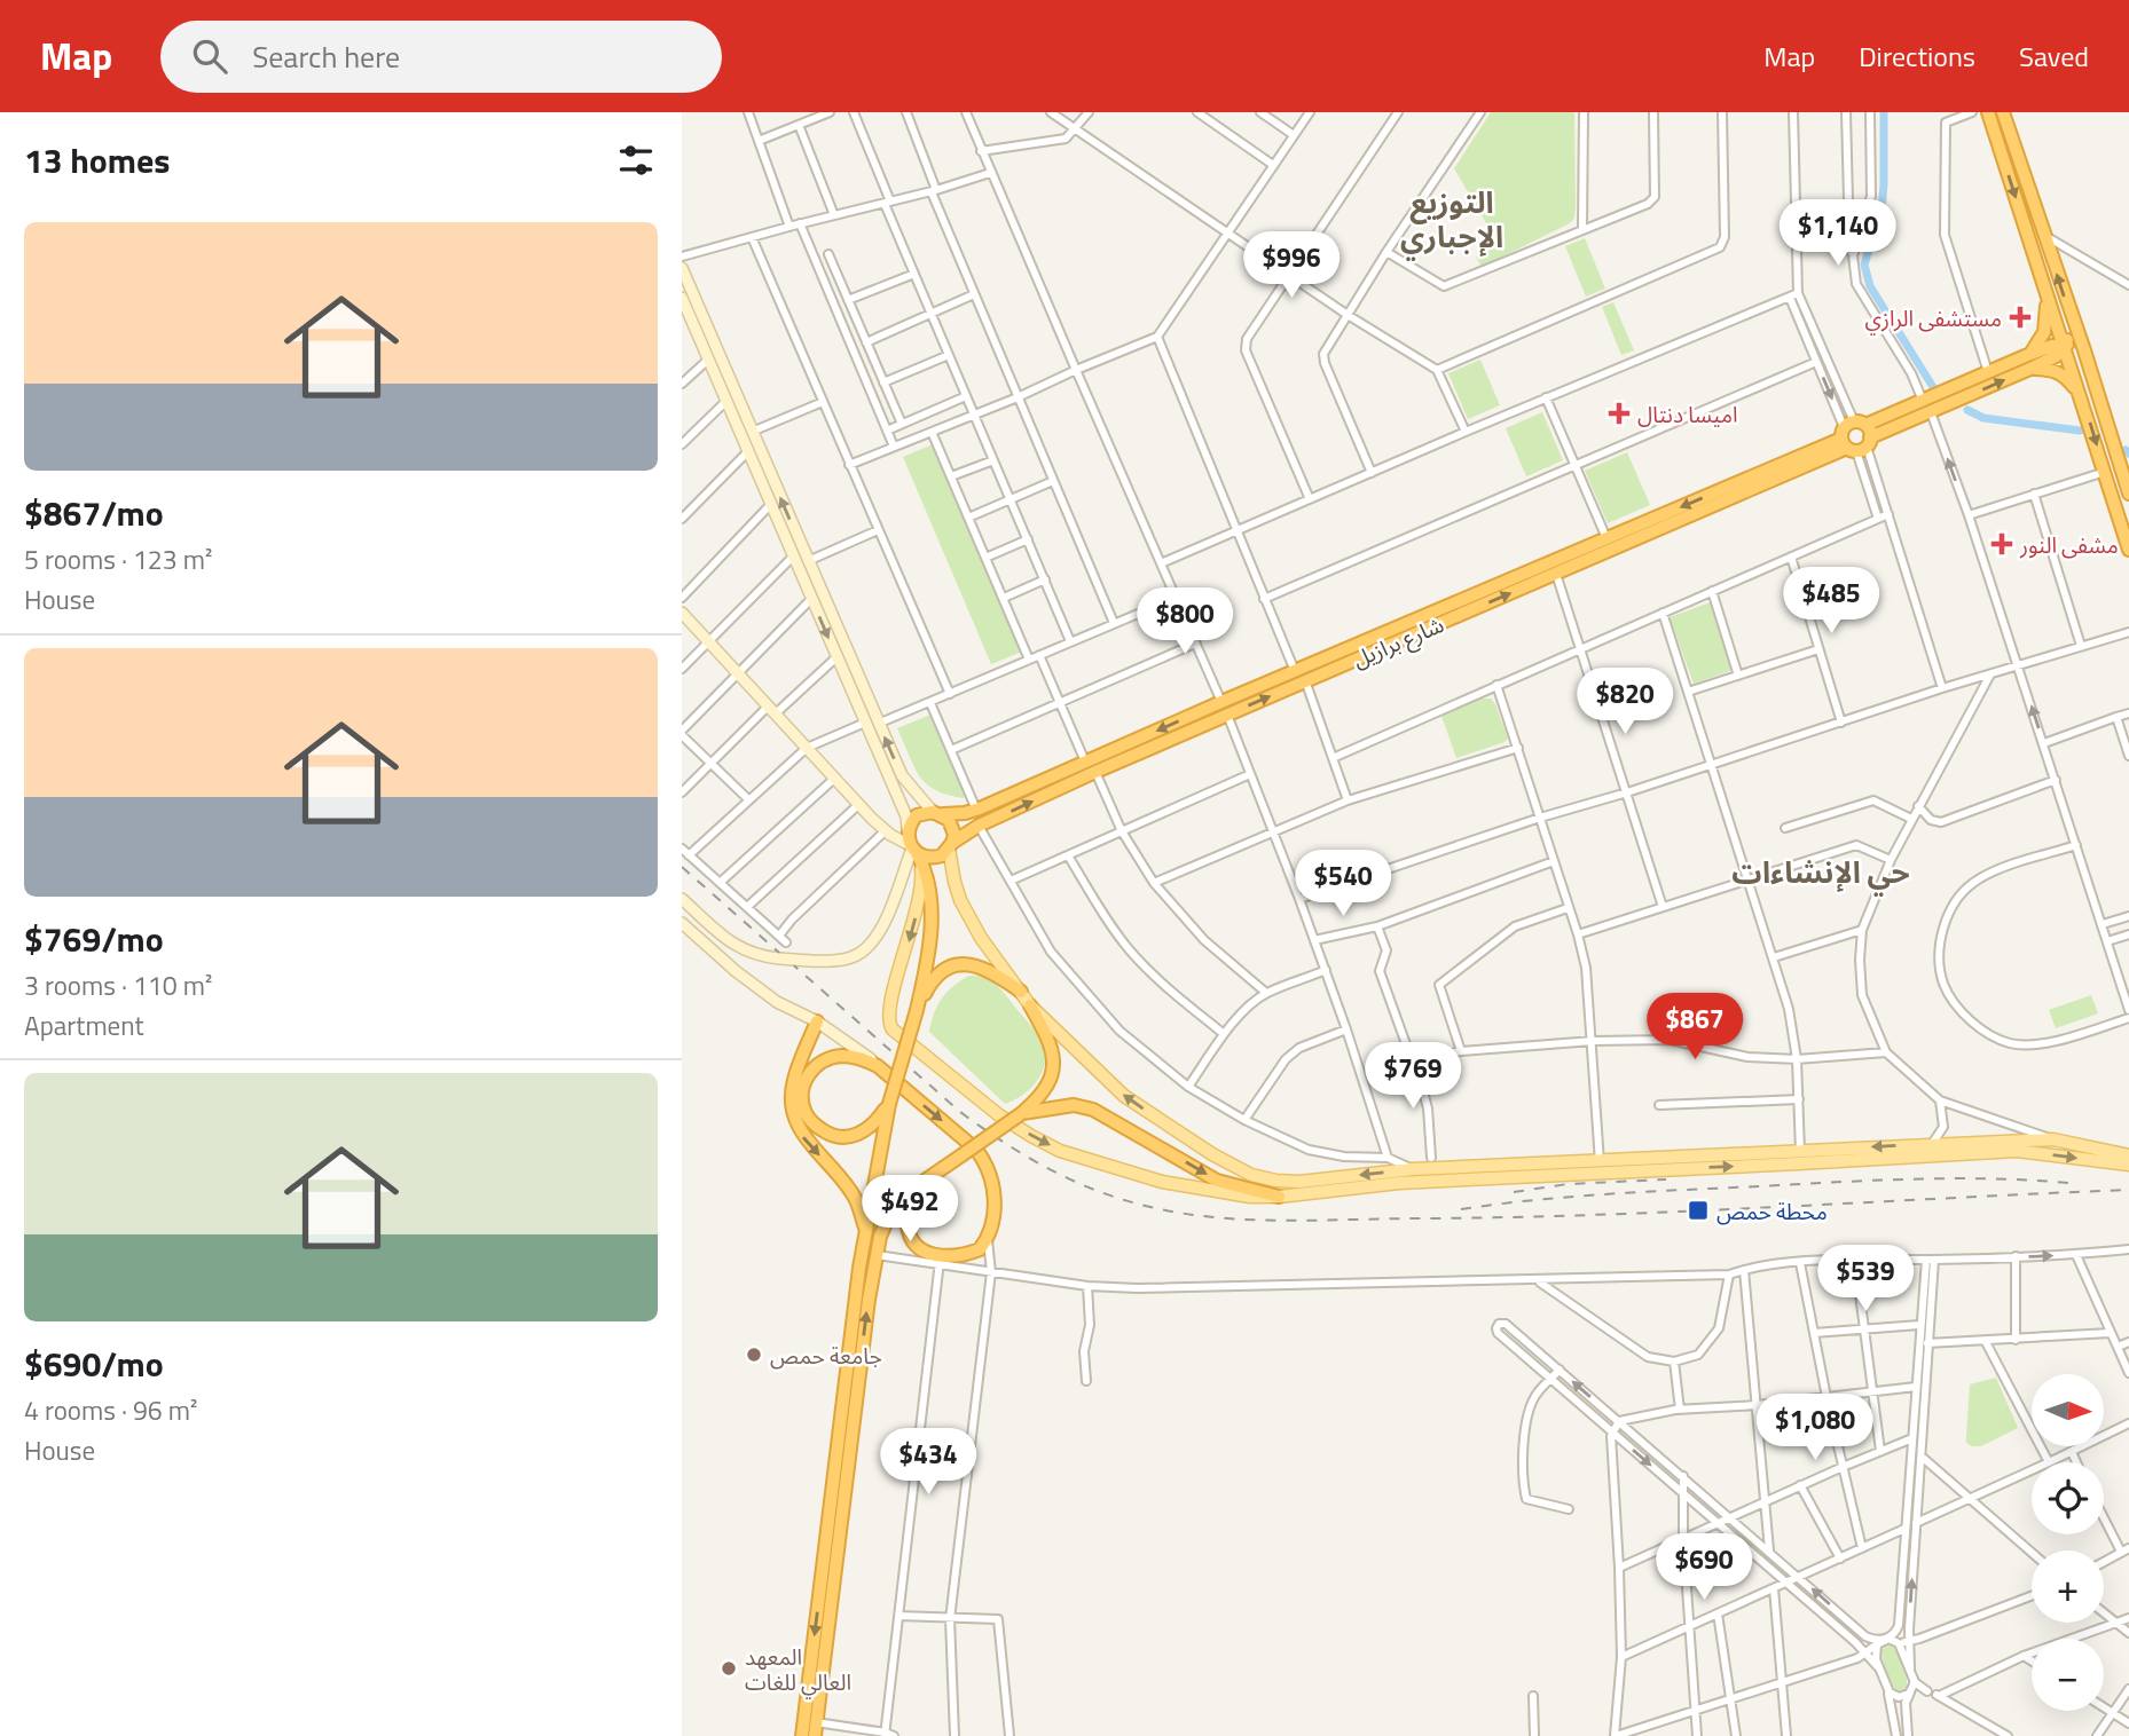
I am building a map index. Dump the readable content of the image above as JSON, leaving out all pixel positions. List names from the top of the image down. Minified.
{"streets":{"highway":["شارع برازيل"]},"districts":["التوزيع الإجباري","حي الإنشاءات"],"places":{"health":["مستشفى الرازي","اميسا دنتال","مشفى النور"],"transit":["محطة حمص"],"other":["جامعة حمص","المعهد العالي للغات"]},"north":"right","page":{"header":"Map","search":"Search here","nav":["Map","Directions","Saved"],"heading":"13 homes","price":["$1,140","$996","$485","$800","$820","$540","$867","$769","$492","$539","$1,080","$434","$690"],"list":[{"name":"$867/mo","note":"5 rooms · 123 m² · House"},{"name":"$769/mo","note":"3 rooms · 110 m² · Apartment"},{"name":"$690/mo","note":"4 rooms · 96 m² · House"}],"map_buttons":["+","−"]}}
